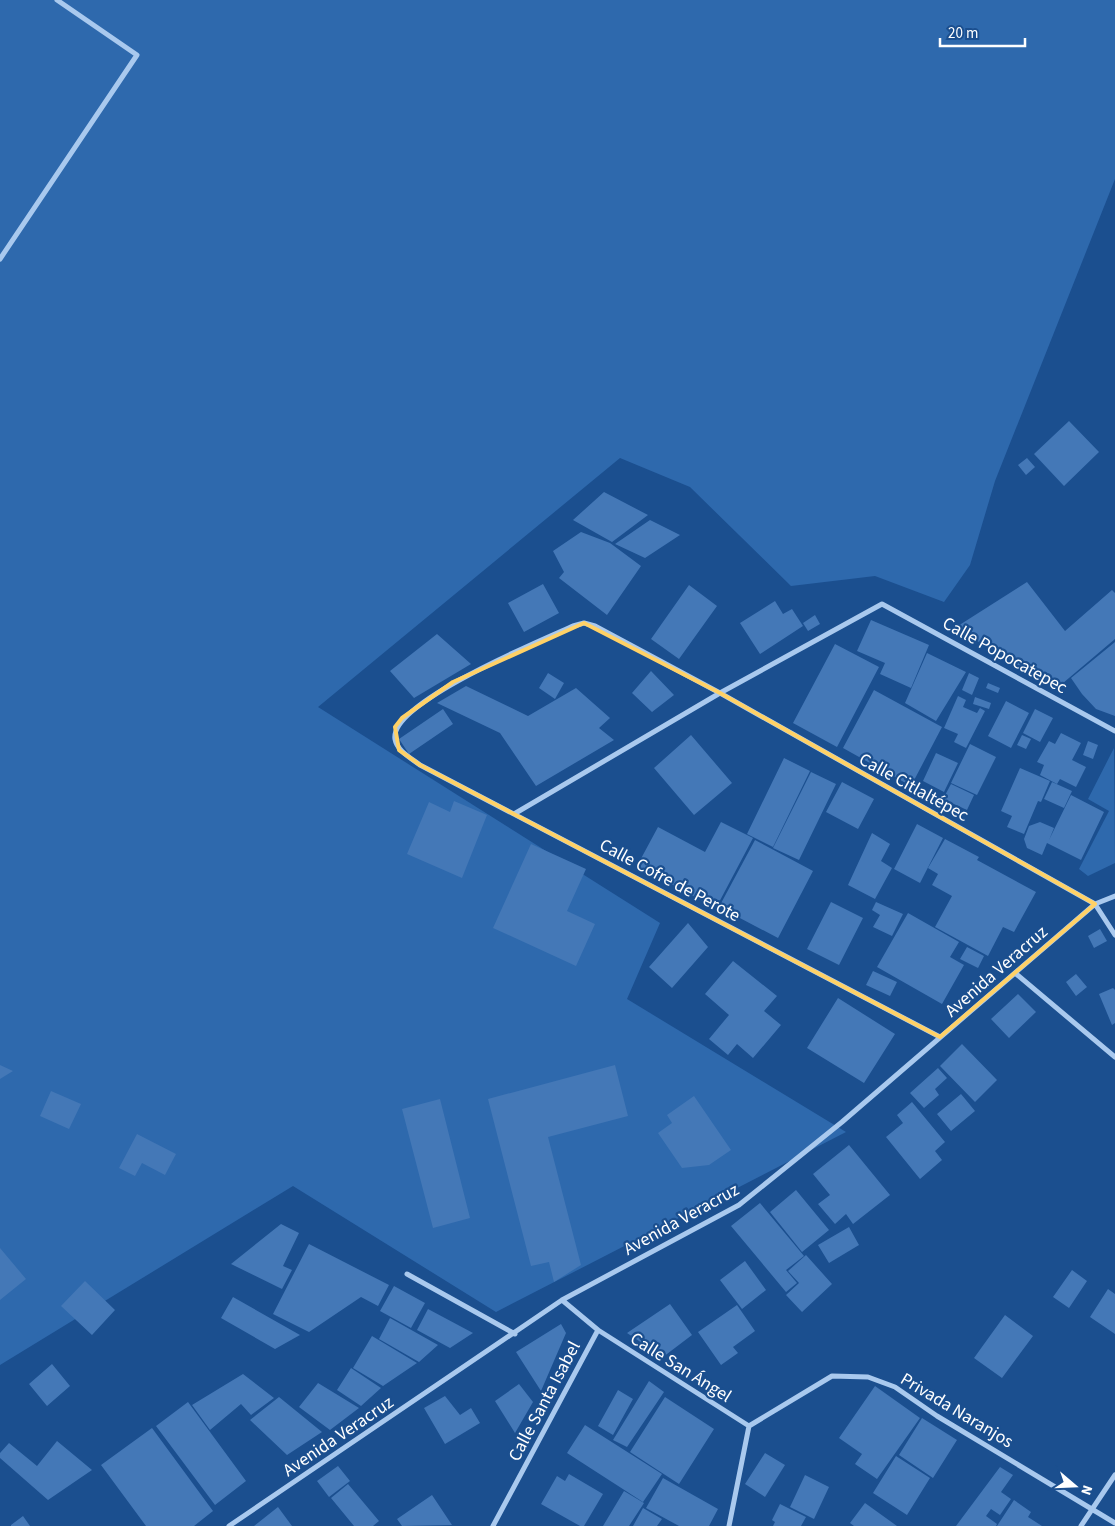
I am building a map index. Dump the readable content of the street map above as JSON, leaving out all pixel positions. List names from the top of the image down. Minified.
{"streets":{"street":["Calle Popocatepec","Calle Citlaltépec","Calle Cofre de Perote","Avenida Veracruz","Calle San Ángel","Calle Santa Isabel","Privada Naranjos"]},"crossings":[["Calle Popocatepec","Calle Citlaltépec"],["Calle Citlaltépec","Calle Cofre de Perote"],["Calle Citlaltépec","Avenida Veracruz"],["Calle Cofre de Perote","Avenida Veracruz"],["Avenida Veracruz","Calle Santa Isabel"],["Calle San Ángel","Calle Santa Isabel"],["Calle San Ángel","Privada Naranjos"]],"scale_bar":"20 m","north":"right"}
